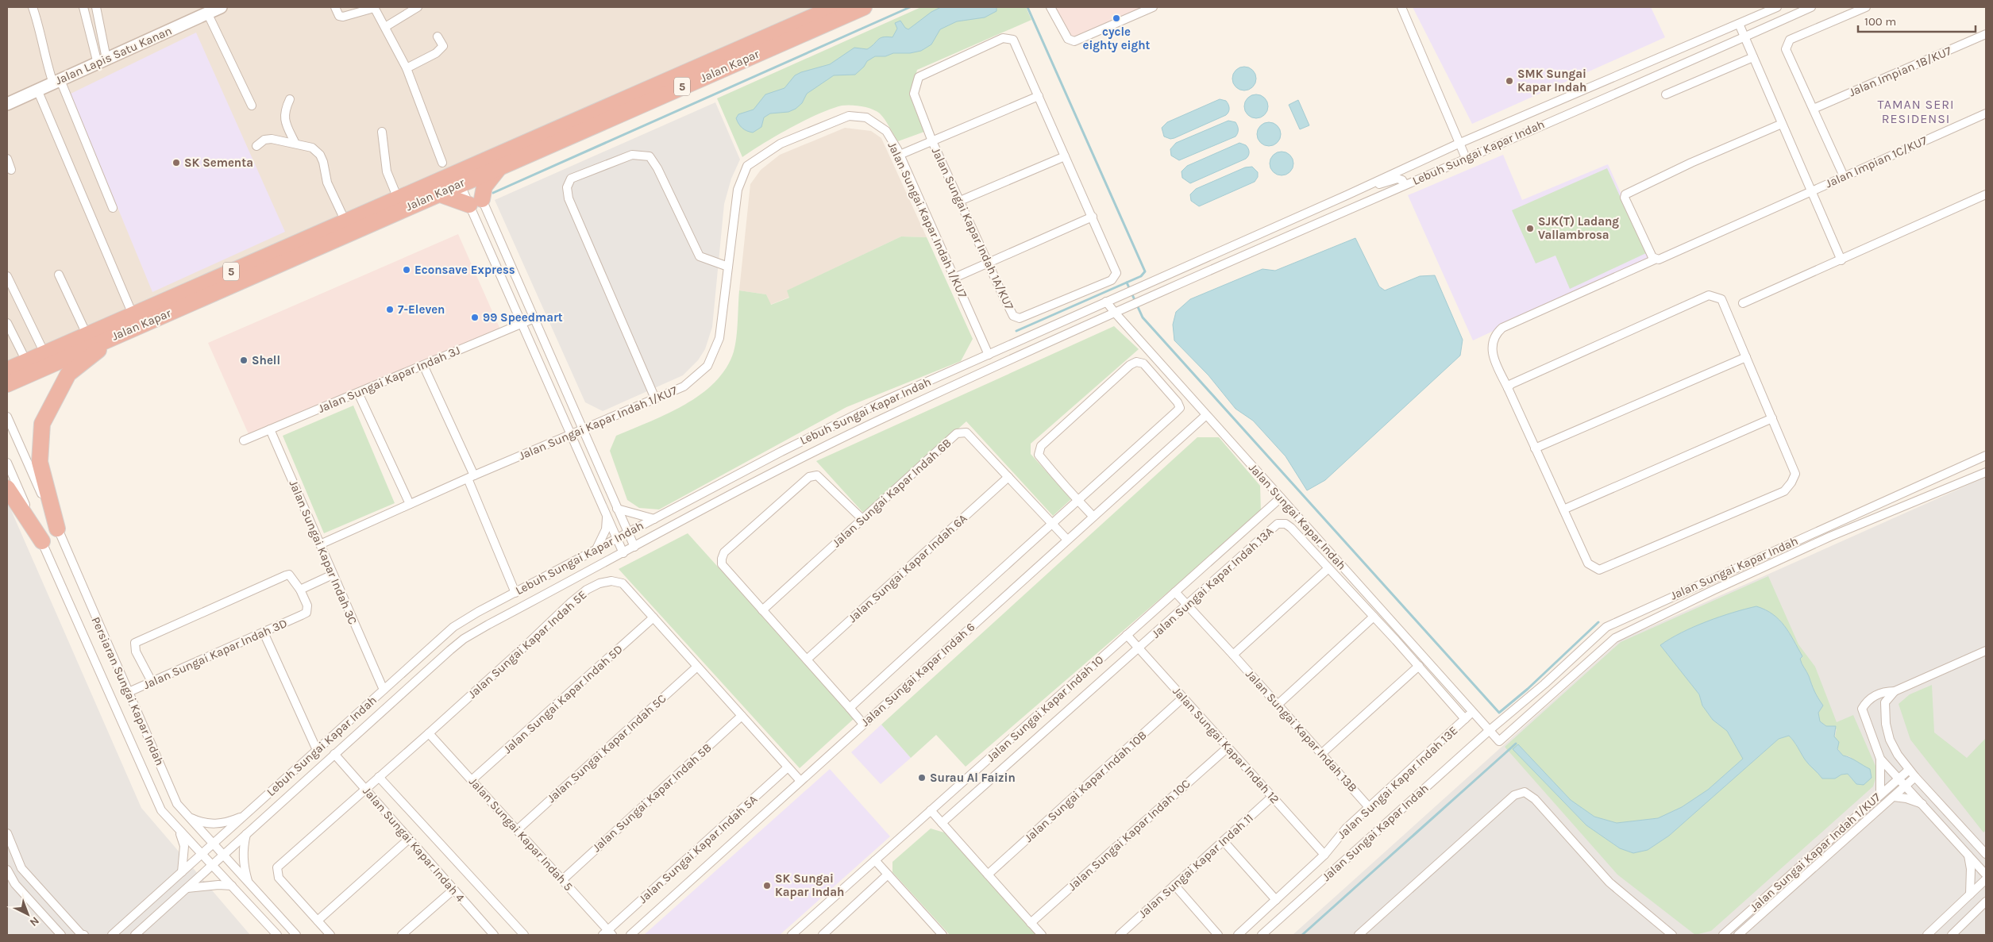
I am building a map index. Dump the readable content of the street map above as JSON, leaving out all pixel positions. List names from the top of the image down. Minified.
{"streets":{"highway":["Jalan Kapar","5"],"street":["Jalan Lapis Satu Kanan","Jalan Impian 1B/KU7","Lebuh Sungai Kapar Indah","Jalan Impian 1C/KU7","Jalan Sungai Kapar Indah 1/KU7","Jalan Sungai Kapar Indah 1A/KU7","Jalan Sungai Kapar Indah 3J","Jalan Sungai Kapar Indah 6B","Jalan Sungai Kapar Indah","Jalan Sungai Kapar Indah 3C","Jalan Sungai Kapar Indah 6A","Jalan Sungai Kapar Indah 13A","Jalan Sungai Kapar Indah 5E","Jalan Sungai Kapar Indah 3D","Jalan Sungai Kapar Indah 6","Persiaran Sungai Kapar Indah","Jalan Sungai Kapar Indah 5D","Jalan Sungai Kapar Indah 10","Jalan Sungai Kapar Indah 13B","Jalan Sungai Kapar Indah 12","Jalan Sungai Kapar Indah 5C","Jalan Sungai Kapar Indah 13E","Jalan Sungai Kapar Indah 10B","Jalan Sungai Kapar Indah 5B","Jalan Sungai Kapar Indah 5","Jalan Sungai Kapar Indah 10C","Jalan Sungai Kapar Indah 4","Jalan Sungai Kapar Indah 5A","Jalan Sungai Kapar Indah 11"]},"crossings":[["Lebuh Sungai Kapar Indah","Jalan Sungai Kapar Indah 1/KU7"],["Lebuh Sungai Kapar Indah","Jalan Sungai Kapar Indah"],["Lebuh Sungai Kapar Indah","Jalan Sungai Kapar Indah 3C"],["Lebuh Sungai Kapar Indah","Persiaran Sungai Kapar Indah"],["Lebuh Sungai Kapar Indah","Jalan Sungai Kapar Indah 4"],["Jalan Sungai Kapar Indah 1/KU7","Jalan Sungai Kapar Indah 3C"],["Jalan Sungai Kapar Indah 3J","Jalan Sungai Kapar Indah 3C"],["Jalan Sungai Kapar Indah 6B","Jalan Sungai Kapar Indah 6A"],["Jalan Sungai Kapar Indah 6B","Jalan Sungai Kapar Indah 6"],["Jalan Sungai Kapar Indah","Jalan Sungai Kapar Indah 6"],["Jalan Sungai Kapar Indah","Jalan Sungai Kapar Indah 10"],["Jalan Sungai Kapar Indah","Jalan Sungai Kapar Indah 13E"],["Jalan Sungai Kapar Indah 6A","Jalan Sungai Kapar Indah 6"],["Jalan Sungai Kapar Indah 13A","Jalan Sungai Kapar Indah 13B"],["Jalan Sungai Kapar Indah 13A","Jalan Sungai Kapar Indah 12"],["Jalan Sungai Kapar Indah 13A","Jalan Sungai Kapar Indah 13E"],["Jalan Sungai Kapar Indah 5E","Jalan Sungai Kapar Indah 6"],["Jalan Sungai Kapar Indah 5E","Jalan Sungai Kapar Indah 5D"],["Jalan Sungai Kapar Indah 5E","Jalan Sungai Kapar Indah 5C"],["Jalan Sungai Kapar Indah 5E","Jalan Sungai Kapar Indah 5B"],["Jalan Sungai Kapar Indah 5E","Jalan Sungai Kapar Indah 5"],["Jalan Sungai Kapar Indah 5E","Jalan Sungai Kapar Indah 4"],["Jalan Sungai Kapar Indah 5E","Jalan Sungai Kapar Indah 5A"],["Jalan Sungai Kapar Indah 3D","Persiaran Sungai Kapar Indah"],["Jalan Sungai Kapar Indah 5D","Jalan Sungai Kapar Indah 5"],["Jalan Sungai Kapar Indah 10","Jalan Sungai Kapar Indah 13B"],["Jalan Sungai Kapar Indah 10","Jalan Sungai Kapar Indah 12"],["Jalan Sungai Kapar Indah 13B","Jalan Sungai Kapar Indah 13E"],["Jalan Sungai Kapar Indah 12","Jalan Sungai Kapar Indah 13E"],["Jalan Sungai Kapar Indah 12","Jalan Sungai Kapar Indah 10B"],["Jalan Sungai Kapar Indah 12","Jalan Sungai Kapar Indah 10C"],["Jalan Sungai Kapar Indah 12","Jalan Sungai Kapar Indah 11"],["Jalan Sungai Kapar Indah 5C","Jalan Sungai Kapar Indah 5"],["Jalan Sungai Kapar Indah 5B","Jalan Sungai Kapar Indah 5"],["Jalan Sungai Kapar Indah 5","Jalan Sungai Kapar Indah 5A"]],"districts":["TAMAN SERI RESIDENSI"],"places":["cycle eighty eight","SMK Sungai Kapar Indah","SK Sementa","SJK(T) Ladang Vallambrosa","Econsave Express","7-Eleven","99 Speedmart","Shell","Surau Al Faizin","SK Sungai Kapar Indah"],"scale_bar":"100 m","north":"bottom right"}
